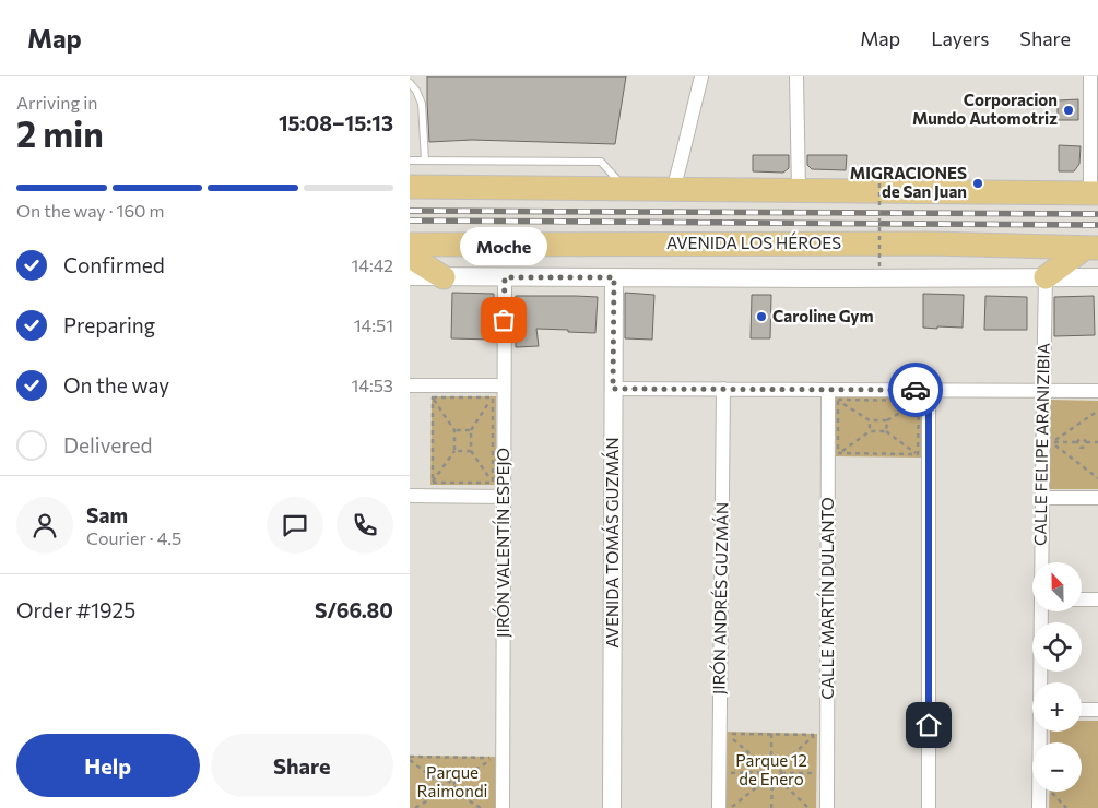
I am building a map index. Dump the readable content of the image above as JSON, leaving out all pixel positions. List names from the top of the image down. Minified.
{"streets":{"main road":["AVENIDA LOS HÉROES"],"street":["CALLE FELIPE ARANIZIBIA","JIRÓN VALENTÍN ESPEJO","AVENIDA TOMÁS GUZMÁN","JIRÓN ANDRÉS GUZMÁN","CALLE MARTÍN DULANTO"]},"crossings":[["AVENIDA LOS HÉROES","CALLE FELIPE ARANIZIBIA"],["AVENIDA LOS HÉROES","JIRÓN VALENTÍN ESPEJO"],["AVENIDA LOS HÉROES","AVENIDA TOMÁS GUZMÁN"]],"parks":["Parque 12 de Enero","Parque Raimondi"],"places":["Corporacion Mundo Automotriz","MIGRACIONES de San Juan","Caroline Gym","Moche"],"north":"top","page":{"header":"Map","nav":["Map","Layers","Share"],"heading":["2 min","Arriving in","15:08–15:13"],"panel":["Sam","Courier · 4.5","Order #1925","S/66.80"],"bar":"On the way · 160 m","bubble":"Moche","list":[["Confirmed","14:42"],["Preparing","14:51"],["On the way","14:53"],"Delivered"],"map_buttons":["+","−"],"buttons":["Help","Share"]}}
